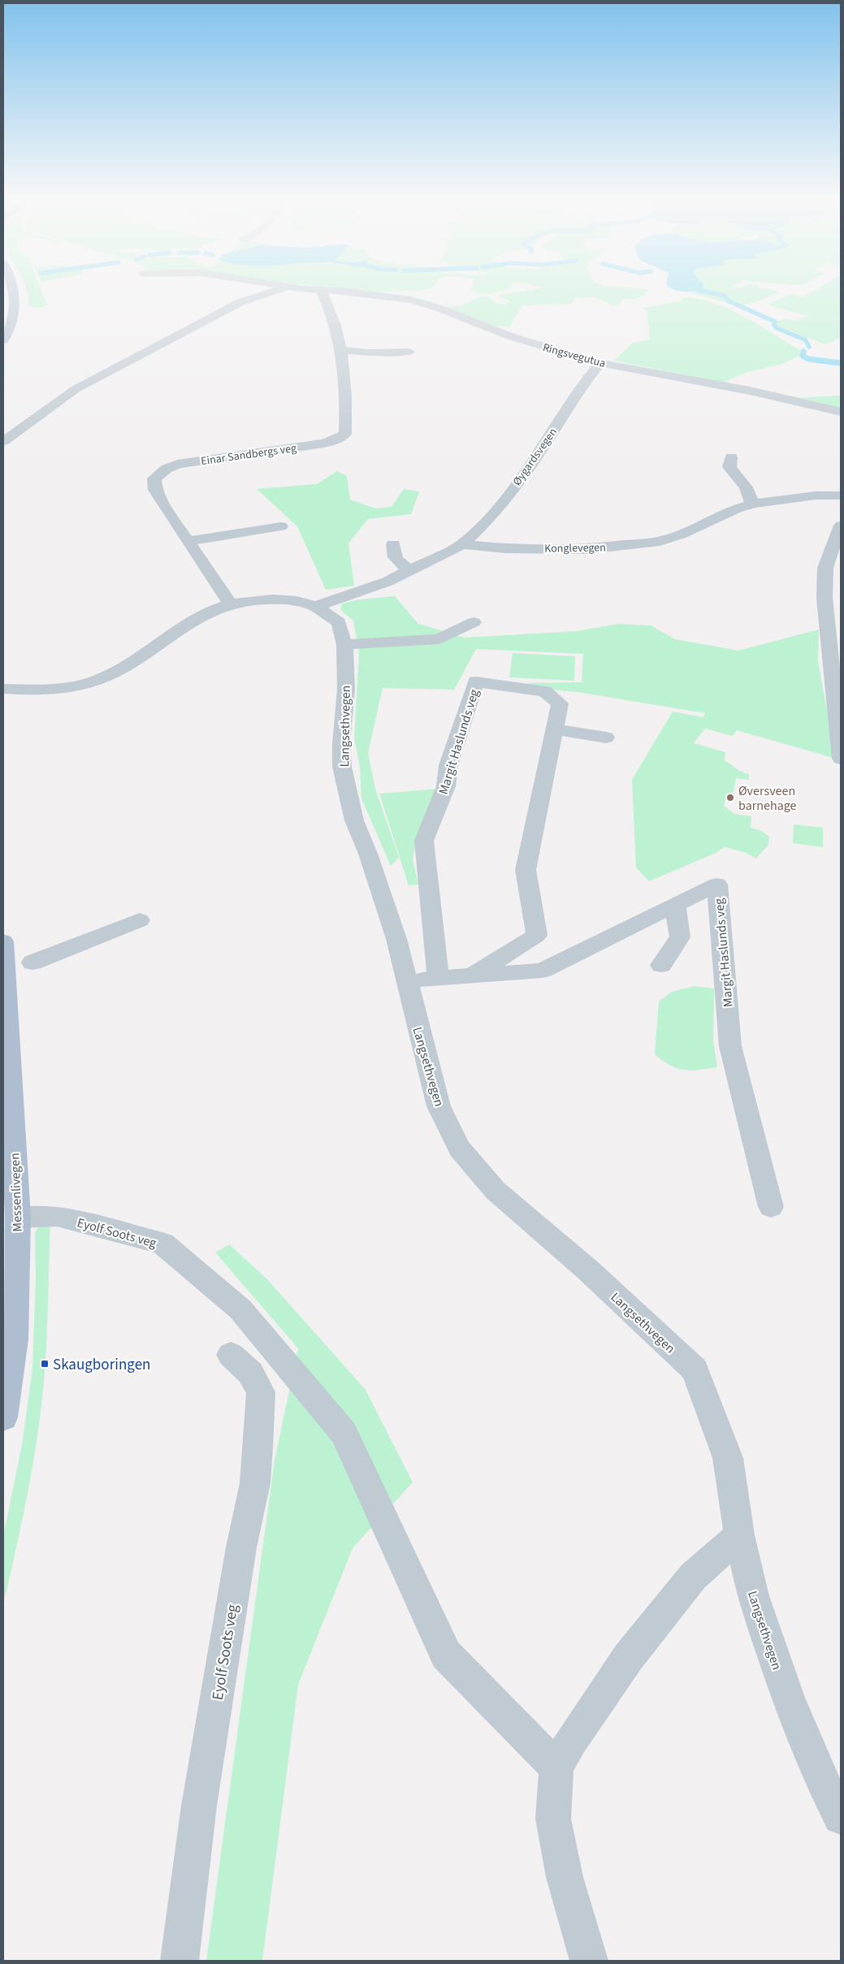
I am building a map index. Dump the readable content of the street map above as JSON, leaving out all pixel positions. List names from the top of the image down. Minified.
{"streets":{"main road":["Messenlivegen"],"street":["Ringsvegutua","Einar Sandbergs veg","Øygardsvegen","Konglevegen","Langsethvegen","Margit Haslunds veg","Eyolf Soots veg"]},"crossings":[["Ringsvegutua","Einar Sandbergs veg"],["Ringsvegutua","Øygardsvegen"],["Einar Sandbergs veg","Langsethvegen"],["Øygardsvegen","Konglevegen"],["Langsethvegen","Margit Haslunds veg"],["Messenlivegen","Eyolf Soots veg"]],"places":{"other":["Øversveen barnehage"],"transit":["Skaugboringen"]}}
